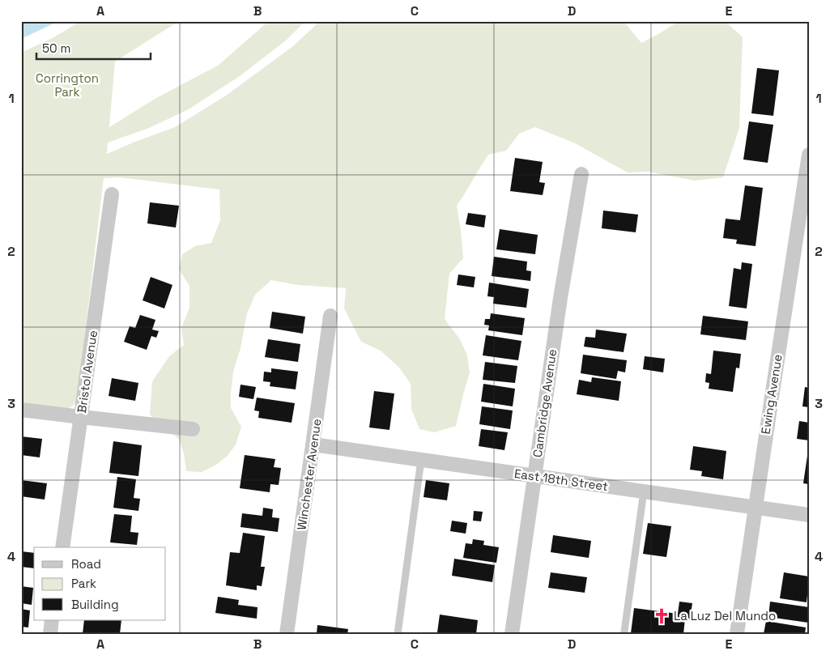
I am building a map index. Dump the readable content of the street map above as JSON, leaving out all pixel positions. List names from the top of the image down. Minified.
{"streets":{"street":["Bristol Avenue","Ewing Avenue","Cambridge Avenue","Winchester Avenue","East 18th Street"]},"crossings":[["Ewing Avenue","East 18th Street"],["Cambridge Avenue","East 18th Street"],["Winchester Avenue","East 18th Street"]],"parks":["Corrington Park"],"places":{"church":["La Luz Del Mundo"]},"legend":["Road","Park","Building"],"scale_bar":"50 m","grid":{"columns":["A","B","C","D","E"],"rows":["1","2","3","4"]}}
